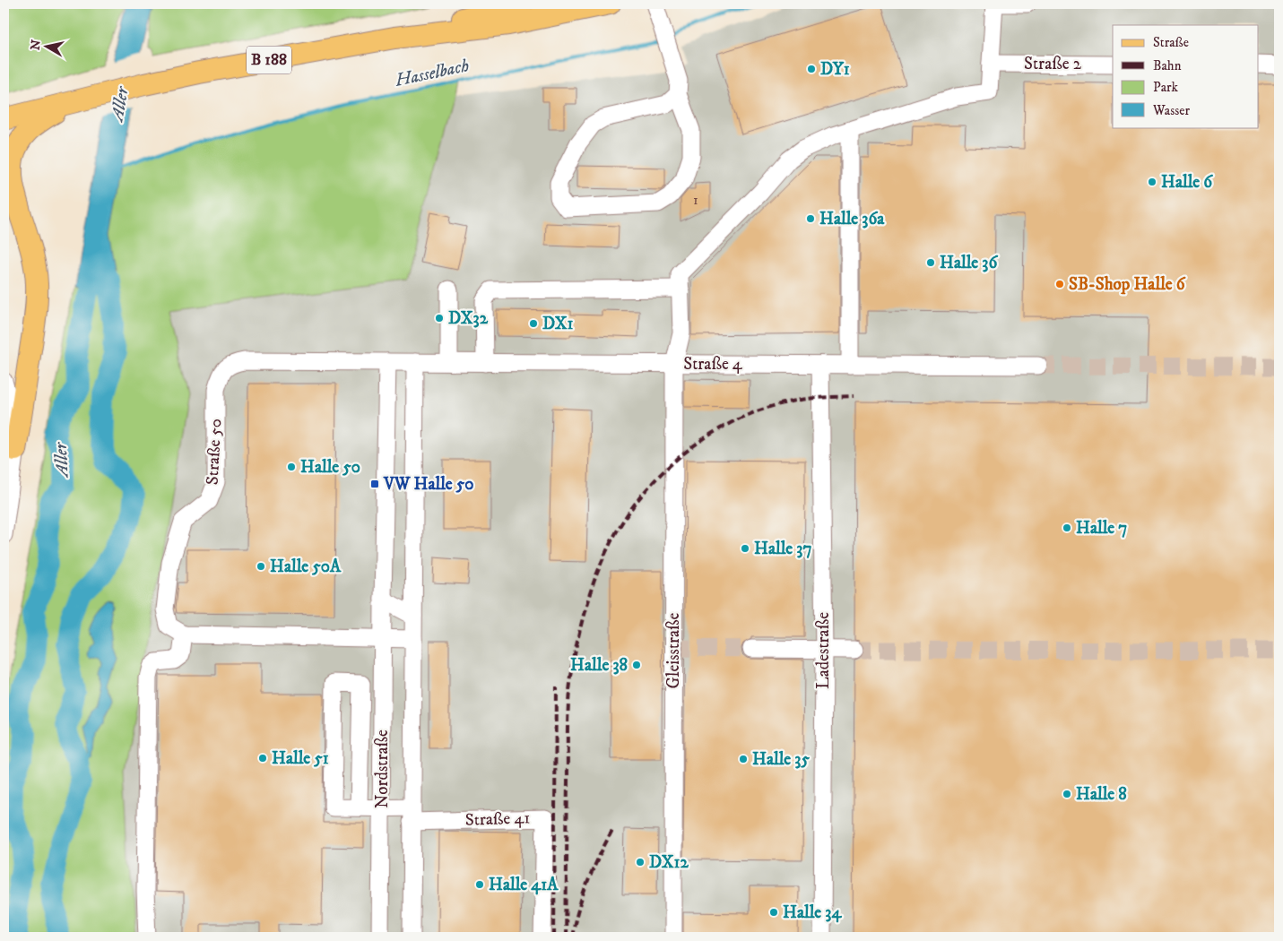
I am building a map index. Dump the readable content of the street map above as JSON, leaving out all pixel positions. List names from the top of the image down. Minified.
{"streets":{"main road":["B 188"],"street":["Straße 2","Straße 4","Straße 50","Gleisstraße","Ladestraße","Nordstraße","Straße 41"]},"crossings":[["Straße 2","Gleisstraße"],["Straße 4","Straße 50"],["Straße 4","Gleisstraße"],["Straße 4","Ladestraße"],["Straße 4","Nordstraße"],["Straße 50","Nordstraße"],["Nordstraße","Straße 41"]],"water":["Hasselbach","Aller"],"places":{"other":["DY1","Halle 6","Halle 36a","Halle 36","SB-Shop Halle 6","DX32","DX1","Halle 50","Halle 7","Halle 37","Halle 50A","Halle 38","Halle 51","Halle 35","Halle 8","DX12","Halle 41A","Halle 34"],"transit":["VW Halle 50"]},"house_numbers":["1"],"legend":["Straße","Bahn","Park","Wasser"],"north":"left"}
